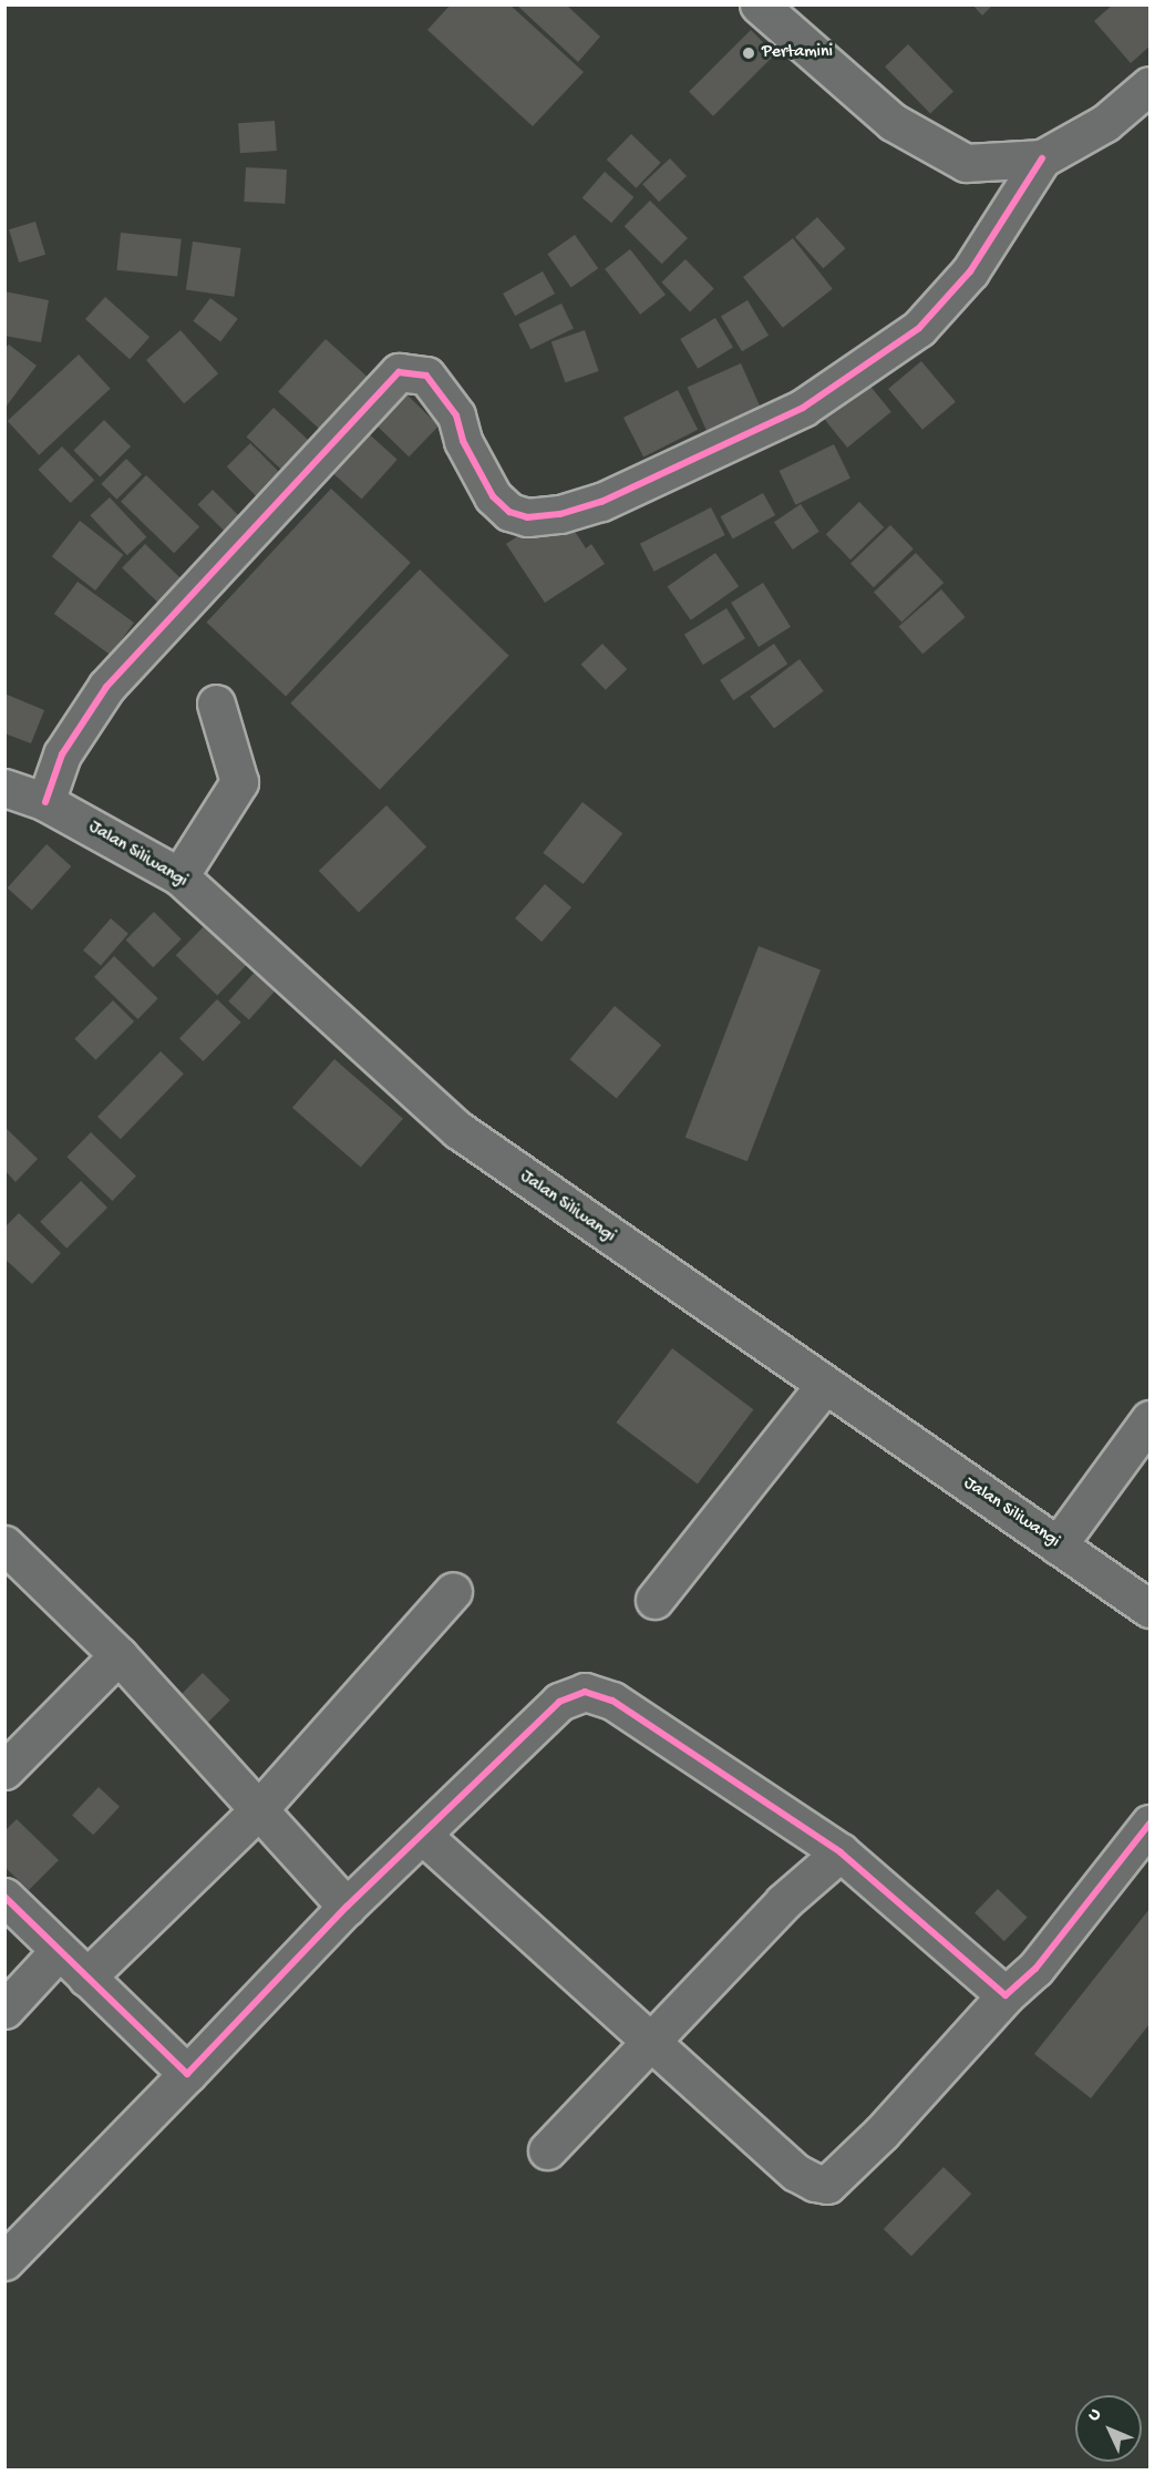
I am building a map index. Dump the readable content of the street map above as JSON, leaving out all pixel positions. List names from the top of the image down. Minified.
{"streets":{"street":["Jalan Siliwangi"]},"places":["Pertamini"],"north":"top left"}
